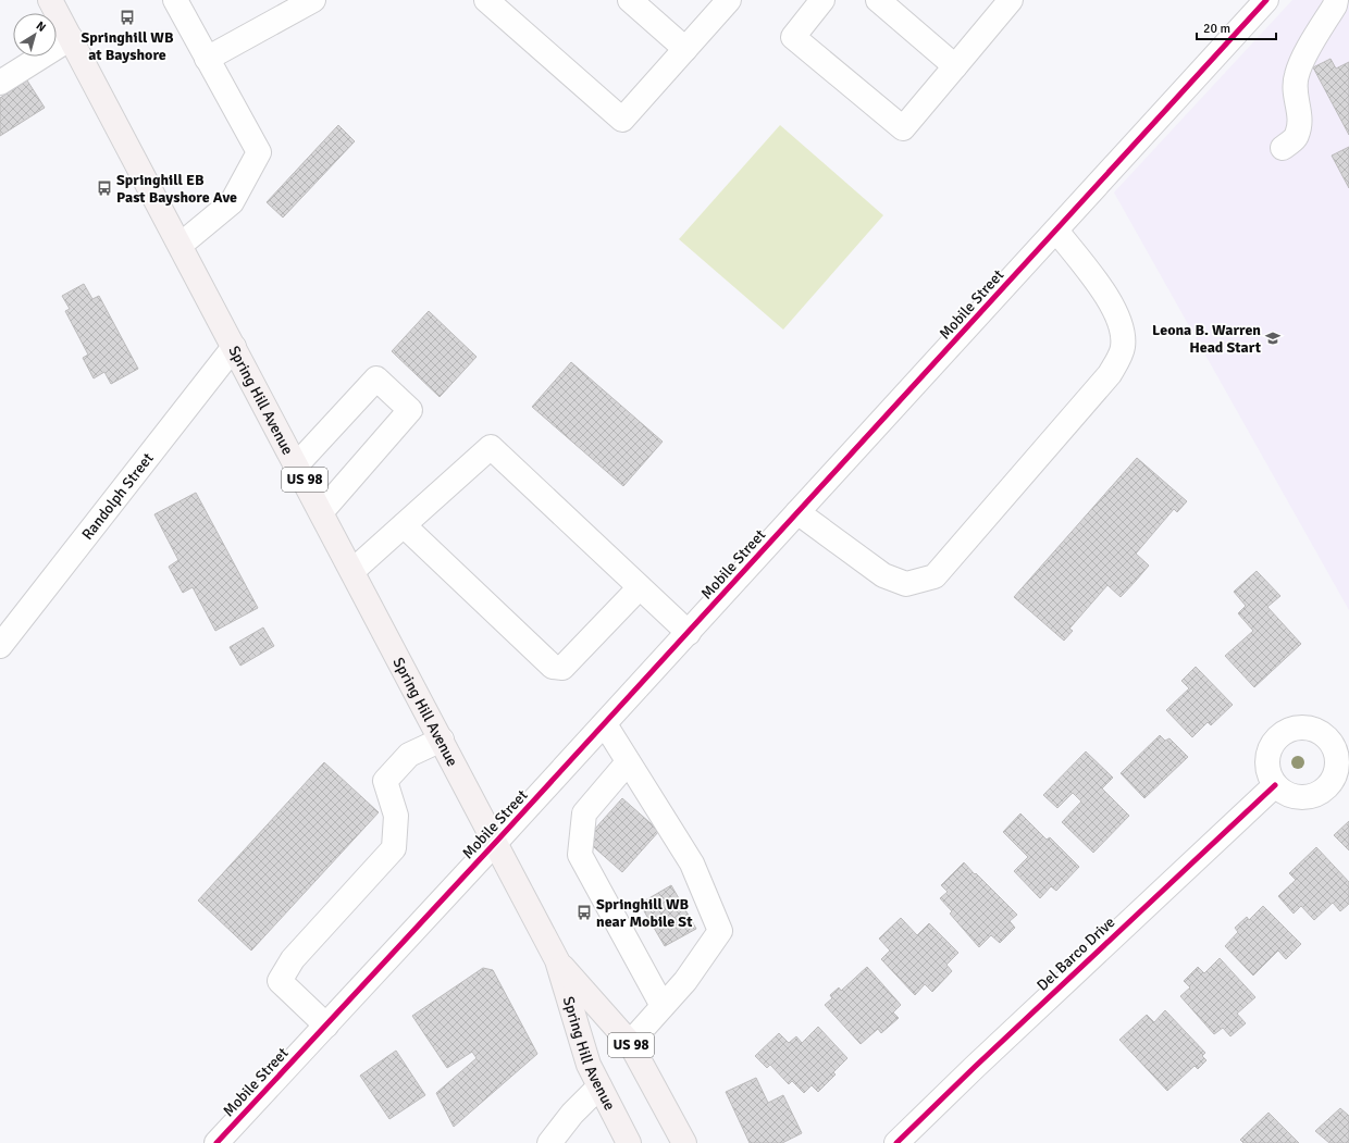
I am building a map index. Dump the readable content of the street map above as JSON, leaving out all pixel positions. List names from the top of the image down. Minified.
{"streets":{"main road":["Spring Hill Avenue","US 98"],"street":["Mobile Street","Randolph Street","Del Barco Drive"]},"crossings":[["Mobile Street","Spring Hill Avenue"],["Spring Hill Avenue","Randolph Street"]],"places":{"bus stop":["Springhill WB at Bayshore","Springhill EB Past Bayshore Ave","Springhill WB near Mobile St"],"school or university":["Leona B. Warren Head Start"]},"scale_bar":"20 m","north":"top right"}
